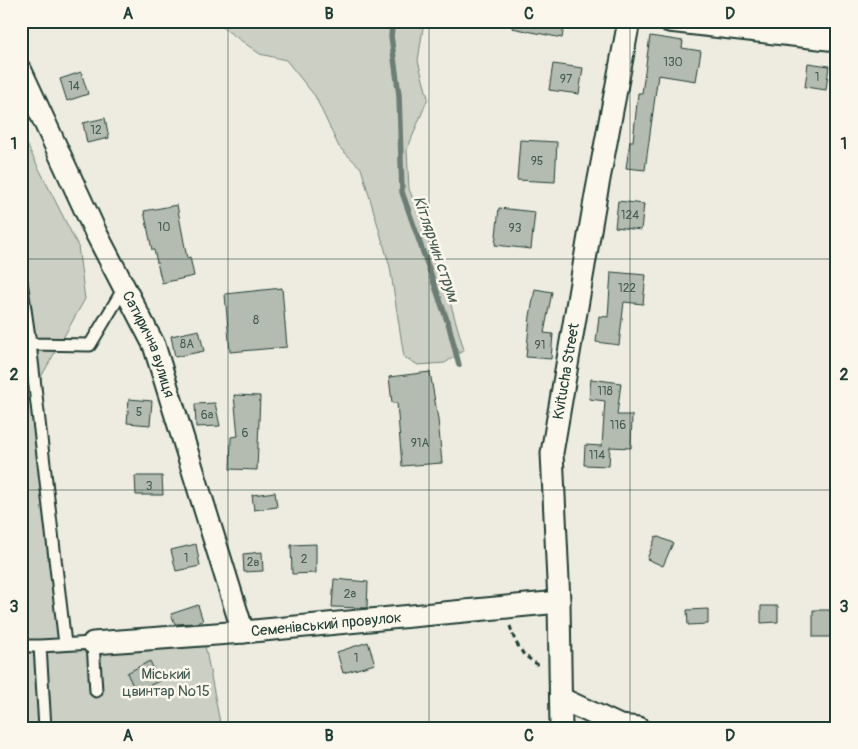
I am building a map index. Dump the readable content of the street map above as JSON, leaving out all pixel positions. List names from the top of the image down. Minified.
{"streets":{"street":["Сатирична вулиця","Kvitucha Street","Семенівський провулок"]},"crossings":[["Сатирична вулиця","Семенівський провулок"],["Kvitucha Street","Семенівський провулок"]],"water":["Кітлярчин струм"],"parks":["Міський цвинтар №15"],"house_numbers":["130","1","97","14","12","95","124","10","93","122","8","8А","91","118","5","6а","116","6","91А","114","3","1","2","2в","2а","1"],"grid":{"columns":["A","B","C","D"],"rows":["1","2","3"]}}
